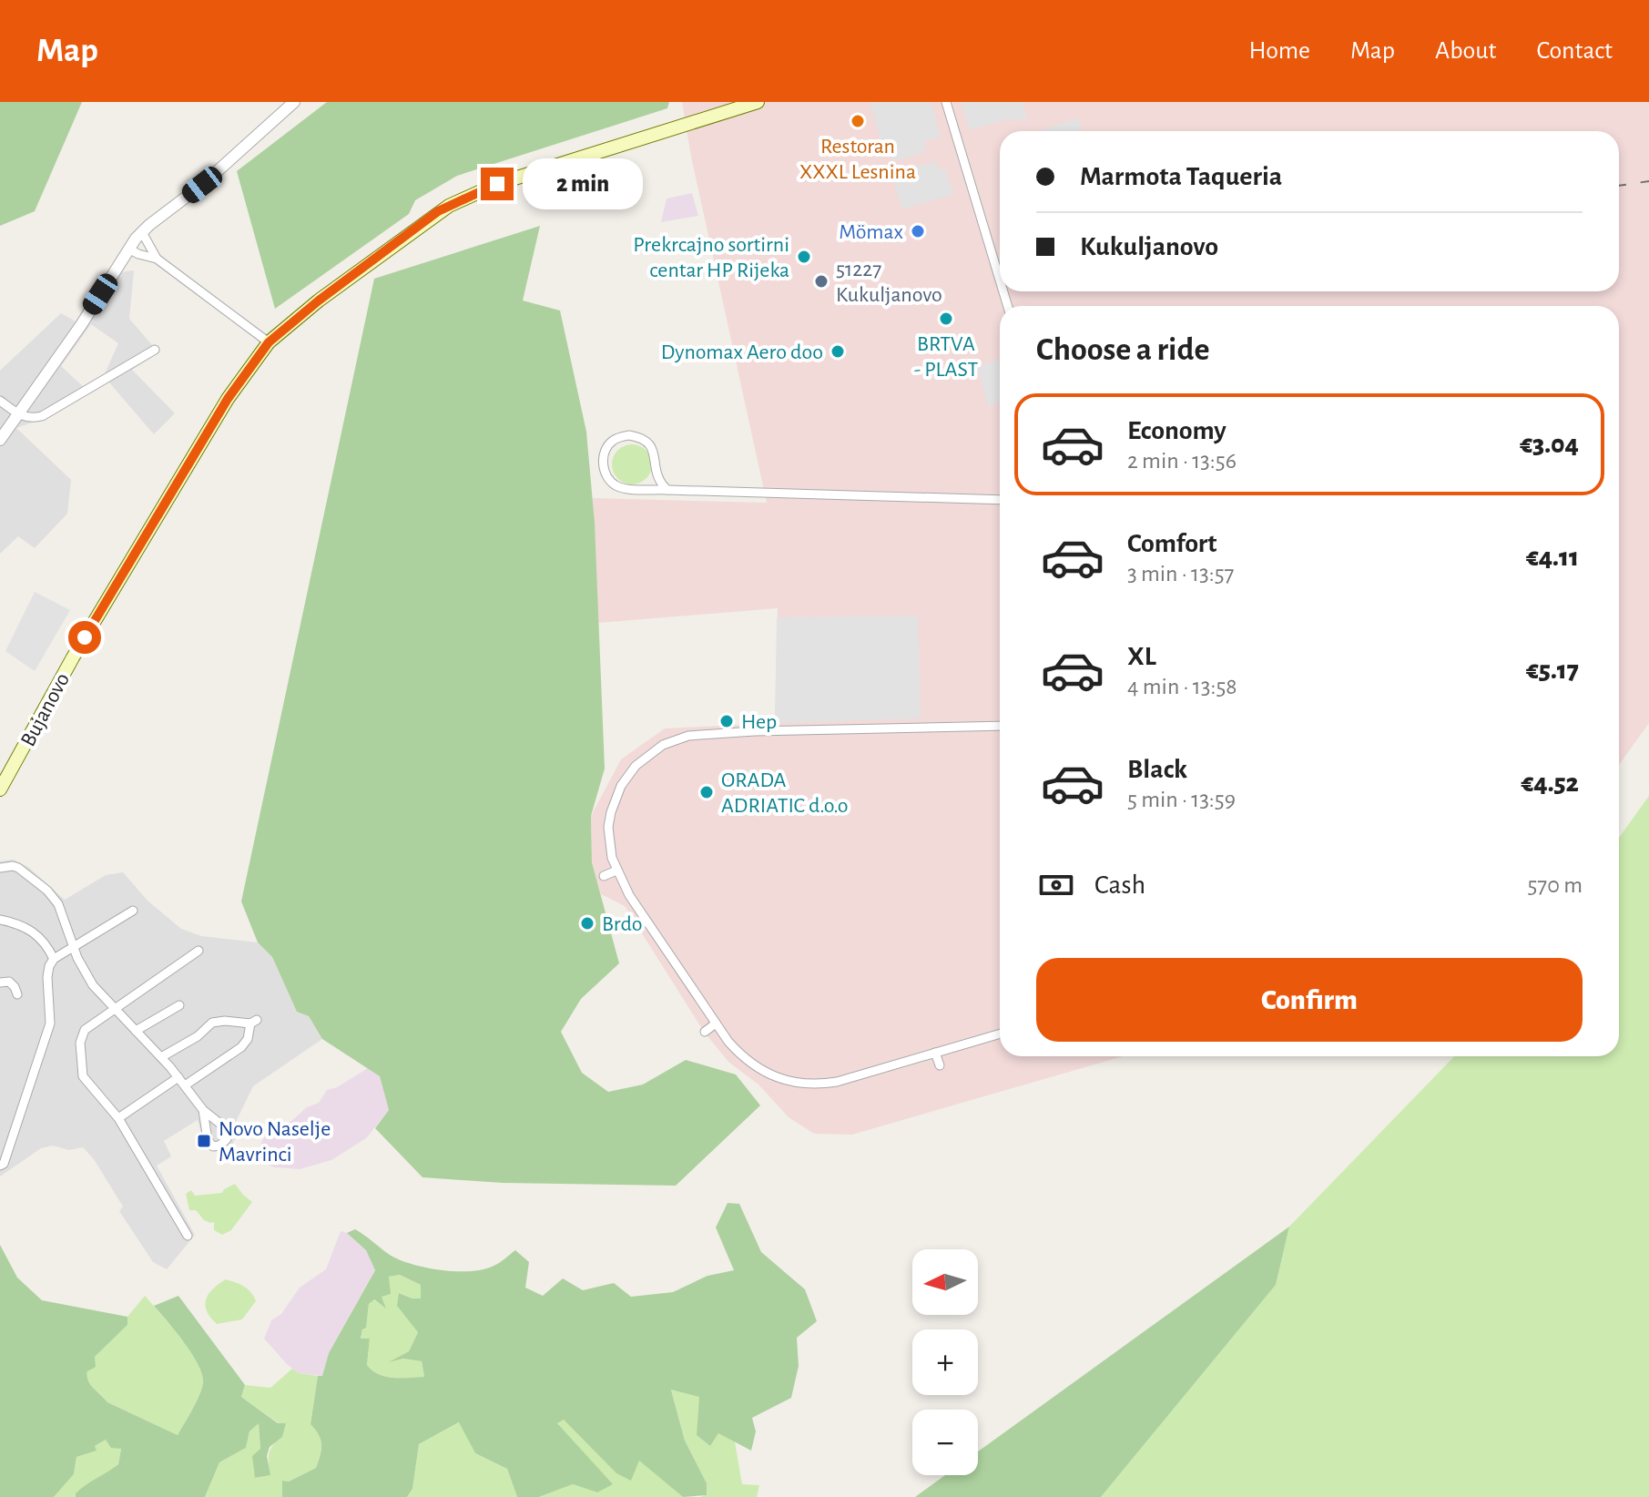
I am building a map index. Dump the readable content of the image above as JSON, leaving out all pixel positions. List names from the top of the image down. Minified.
{"streets":{"main road":["Bujanovo"]},"places":{"other":["Restoran XXXL Lesnina","Mömax","Prekrcajno sortirni centar HP Rijeka","51227 Kukuljanovo","BRTVA - PLAST","Dynomax Aero doo","Hep","ORADA ADRIATIC d.o.o","Brdo"],"transit":["Novo Naselje Mavrinci"]},"north":"left","page":{"header":"Map","nav":["Home","Map","About","Contact"],"banner":["Marmota Taqueria","Kukuljanovo"],"bubble":"2 min","heading":"Choose a ride","list":[{"name":"Economy","note":"2 min · 13:56","value":"€3.04"},{"name":"Comfort","note":"3 min · 13:57","value":"€4.11"},{"name":"XL","note":"4 min · 13:58","value":"€5.17"},{"name":"Black","note":"5 min · 13:59","value":"€4.52"}],"pay":["Cash","570 m"],"buttons":"Confirm","map_buttons":["+","−"]}}
